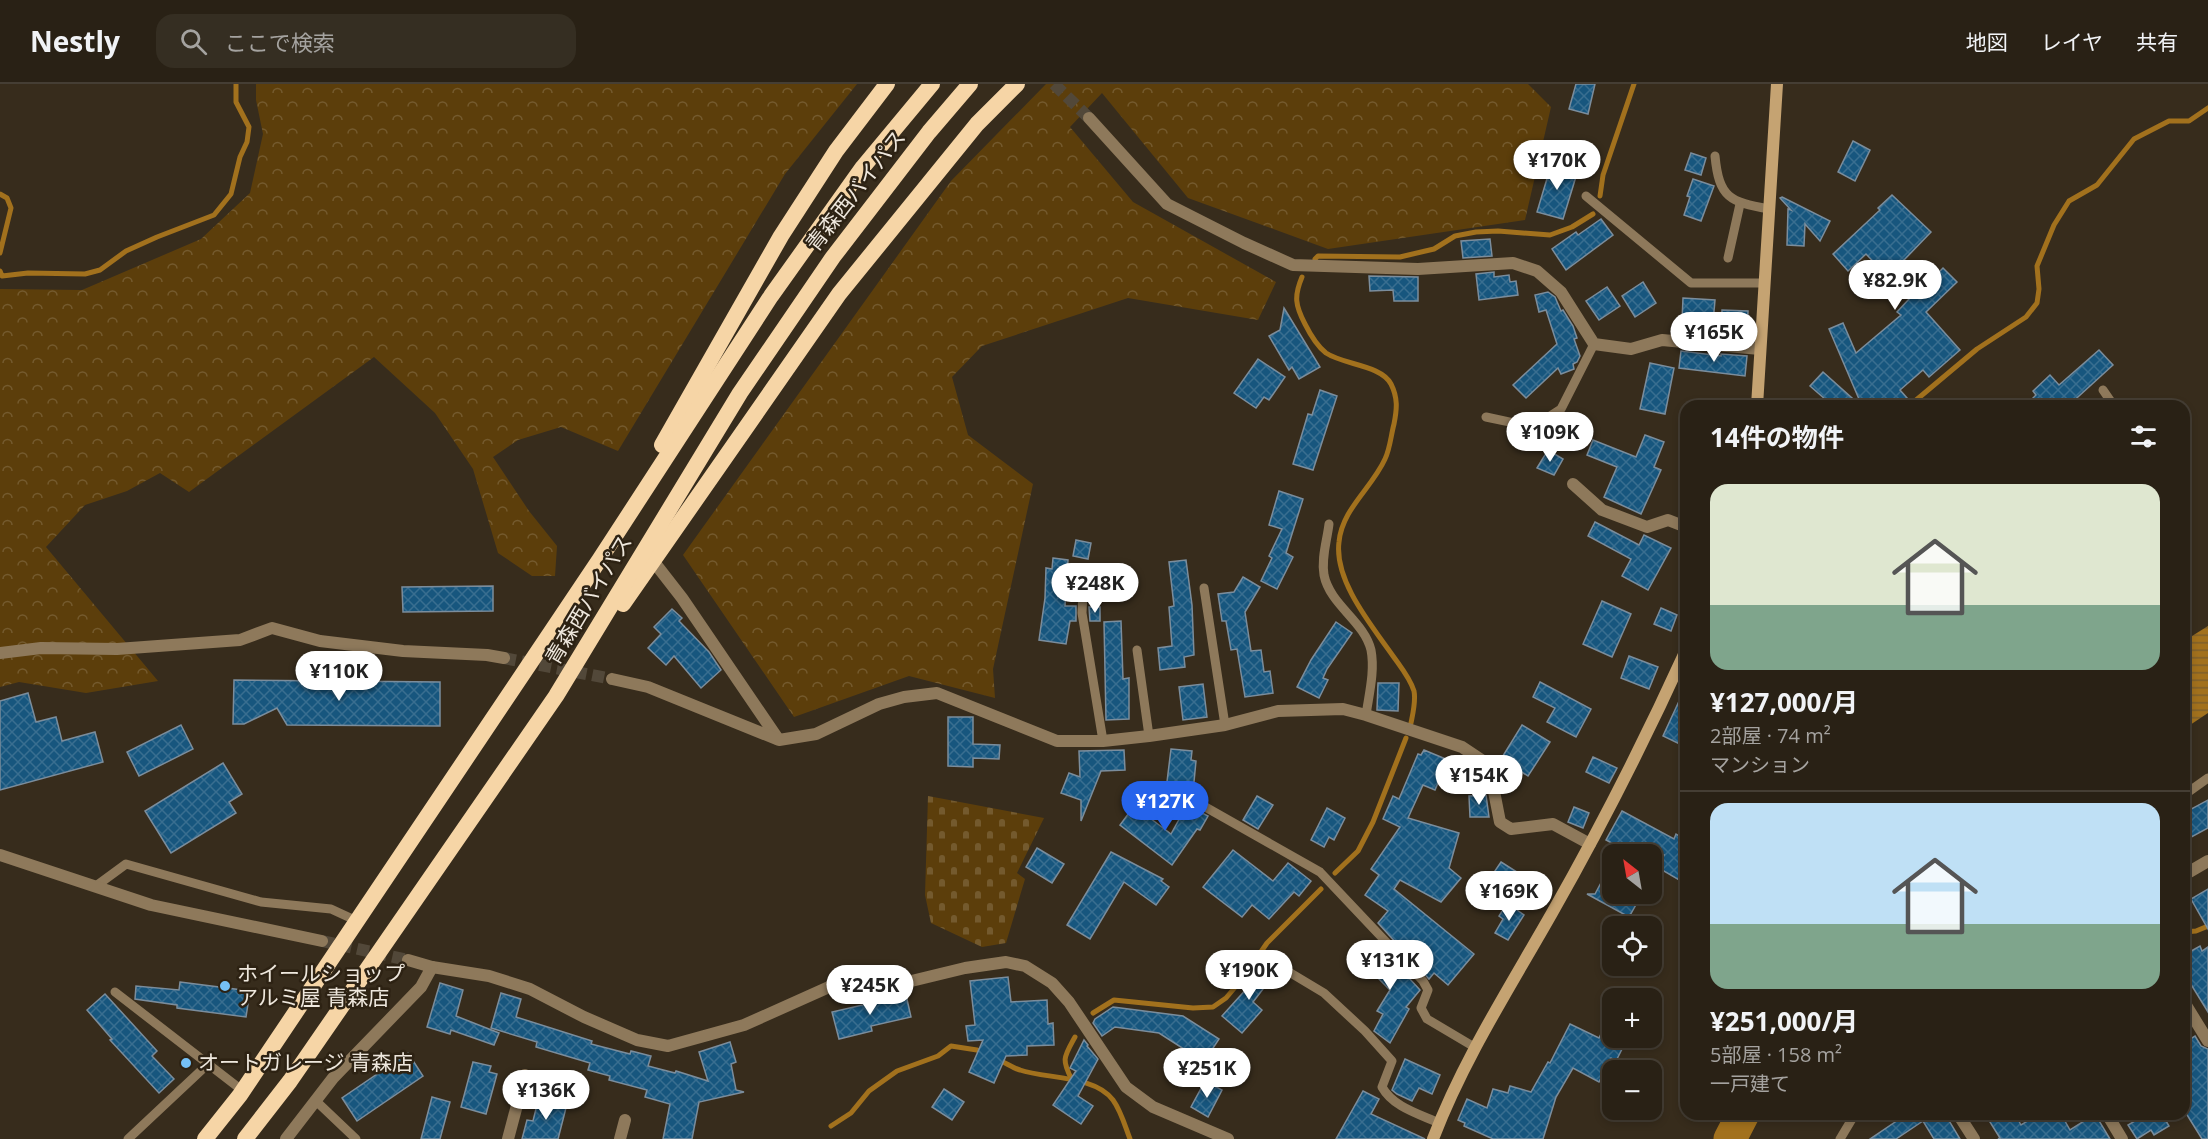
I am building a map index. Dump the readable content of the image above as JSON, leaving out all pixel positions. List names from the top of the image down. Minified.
{"streets":{"highway":["青森西バイパス"]},"places":["ホイールショップ アルミ屋 青森店","オートガレージ 青森店"],"north":"top left","page":{"header":"Nestly","search":"ここで検索","nav":["地図","レイヤ","共有"],"price":["¥170K","¥82.9K","¥165K","¥109K","¥248K","¥110K","¥154K","¥127K","¥169K","¥131K","¥190K","¥245K","¥251K","¥136K"],"heading":"14件の物件","list":[{"name":"¥127,000/月","note":"2部屋 · 74 m² · マンション"},{"name":"¥251,000/月","note":"5部屋 · 158 m² · 一戸建て"}],"map_buttons":["+","−"]}}
